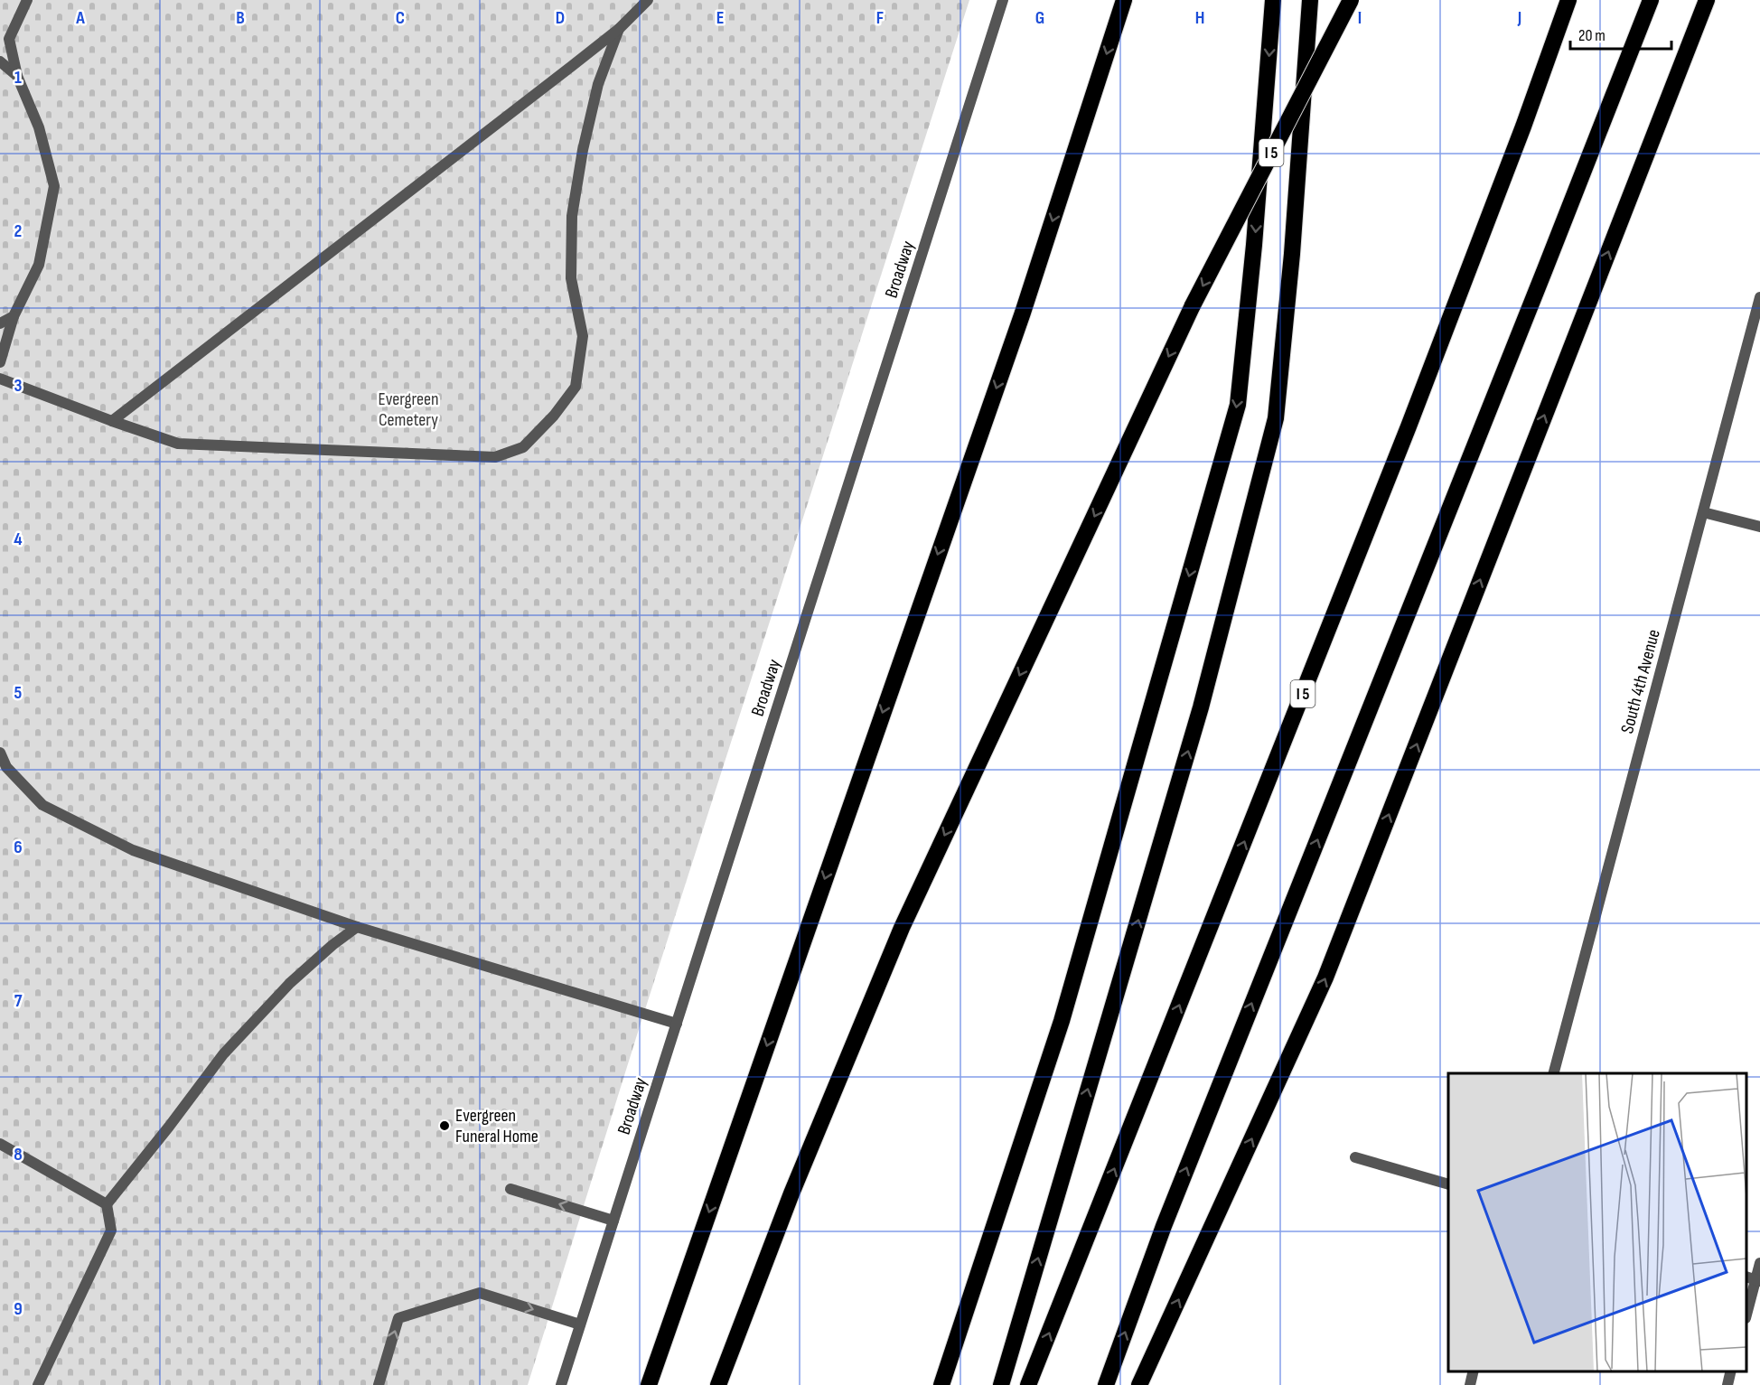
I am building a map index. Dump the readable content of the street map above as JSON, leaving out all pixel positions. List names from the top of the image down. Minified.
{"streets":{"highway":["I 5"],"street":["Broadway","South 4th Avenue"]},"parks":["Evergreen Cemetery"],"places":["Evergreen Funeral Home"],"scale_bar":"20 m","grid":{"columns":["A","B","C","D","E","F","G","H","I","J"],"rows":["1","2","3","4","5","6","7","8","9"]}}
